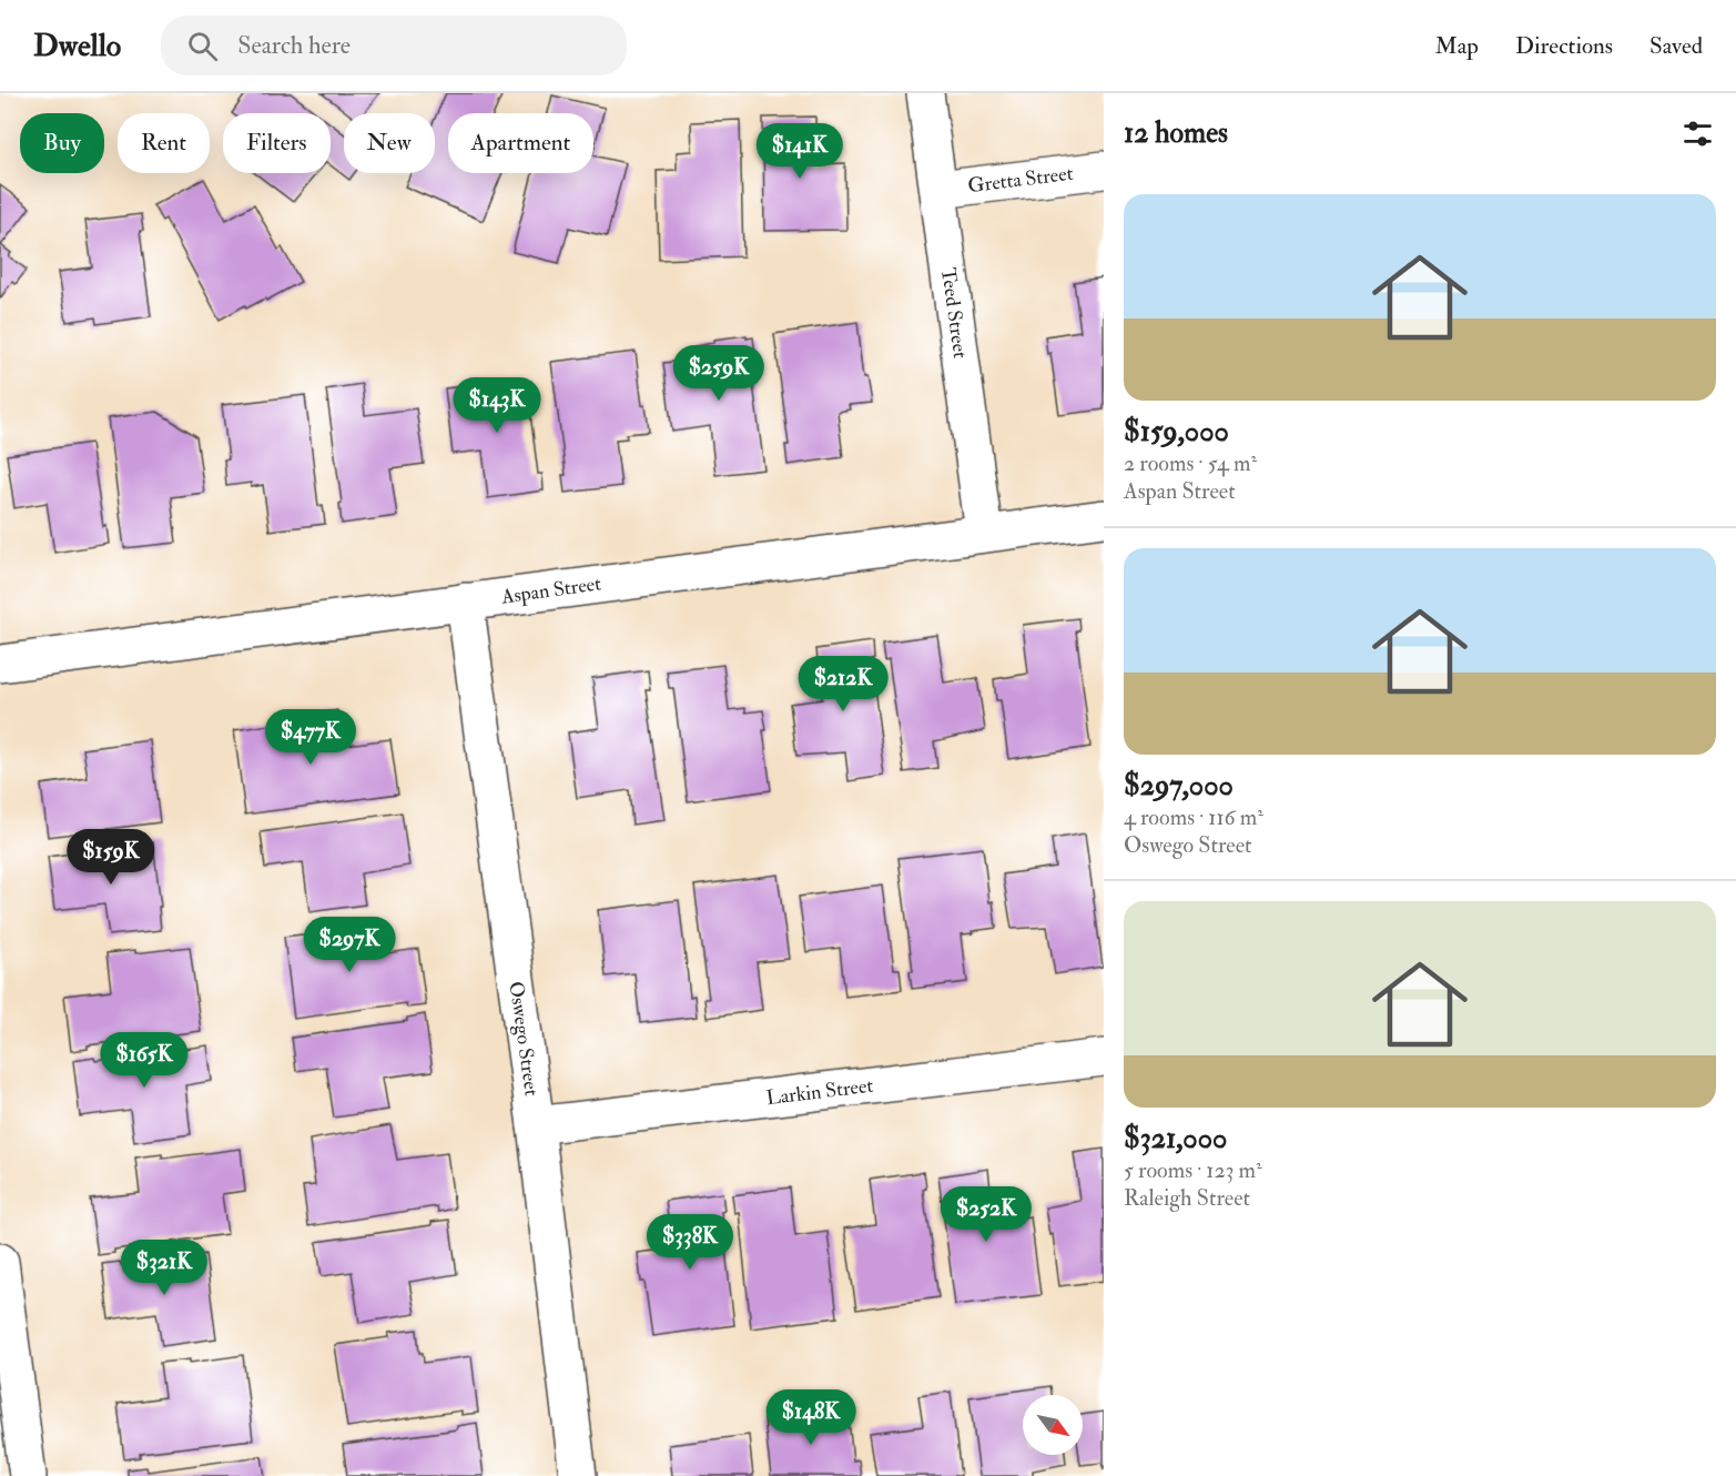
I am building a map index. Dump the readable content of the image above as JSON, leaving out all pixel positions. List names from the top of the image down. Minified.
{"streets":{"street":["Gretta Street","Teed Street","Aspan Street","Oswego Street","Larkin Street"]},"crossings":[["Gretta Street","Teed Street"],["Teed Street","Aspan Street"],["Aspan Street","Oswego Street"],["Oswego Street","Larkin Street"]],"north":"bottom right","page":{"header":"Dwello","search":"Search here","nav":["Map","Directions","Saved"],"heading":"12 homes","chip":["Buy","Rent","Filters","New","Apartment"],"price":["$141K","$259K","$143K","$212K","$477K","$159K","$297K","$165K","$252K","$338K","$321K","$148K"],"list":[{"name":"$159,000","note":"2 rooms · 54 m² · Aspan Street"},{"name":"$297,000","note":"4 rooms · 116 m² · Oswego Street"},{"name":"$321,000","note":"5 rooms · 123 m² · Raleigh Street"}]}}
